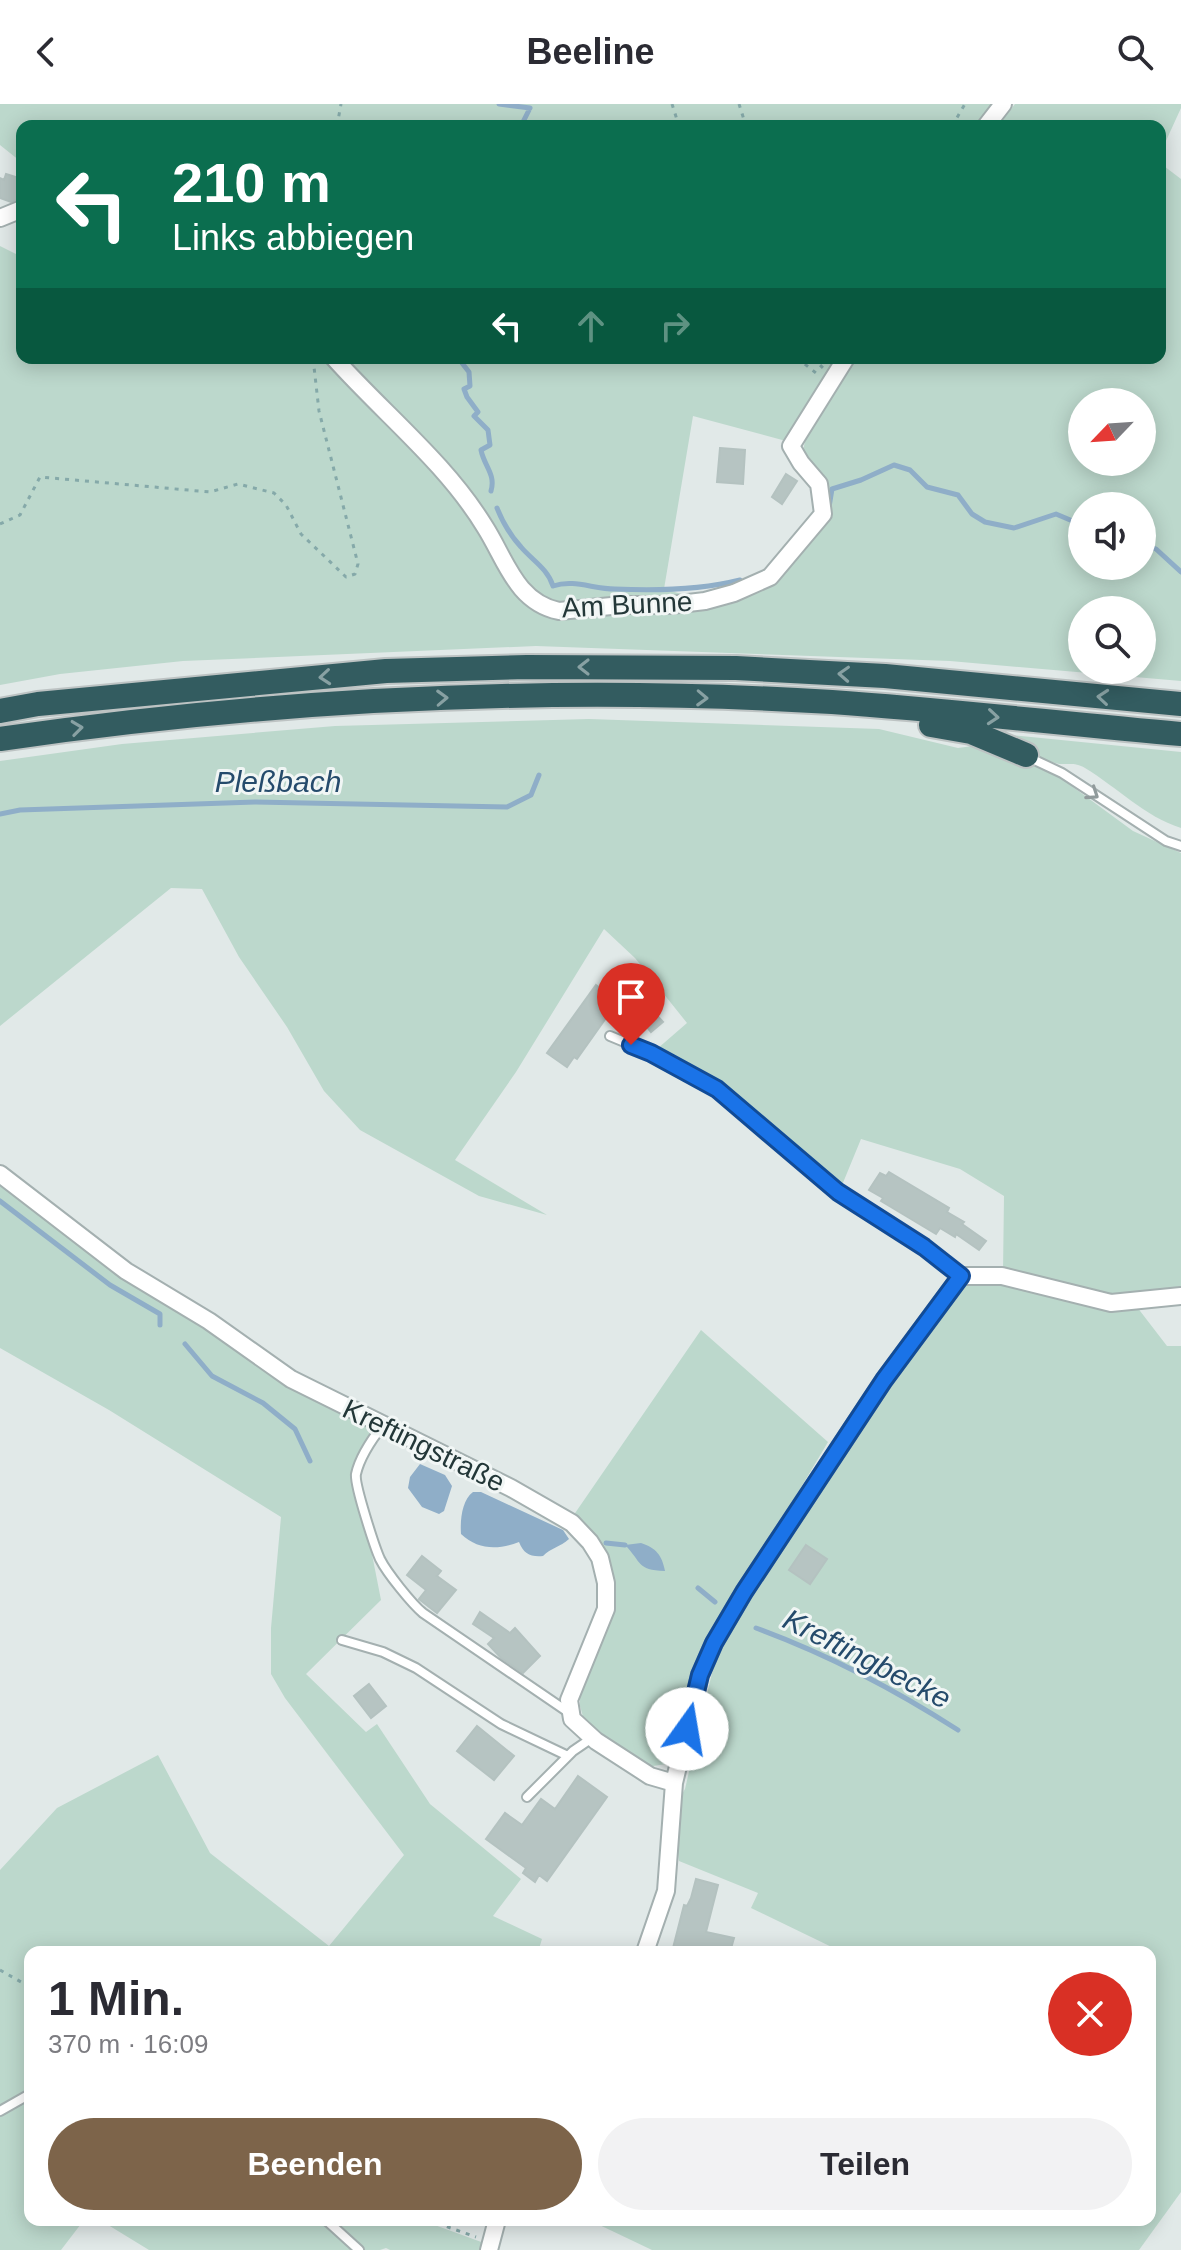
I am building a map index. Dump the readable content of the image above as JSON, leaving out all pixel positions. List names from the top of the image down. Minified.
{"streets":{"street":["Am Bunne","Kreftingstraße"]},"water":["Pleßbach","Kreftingbecke"],"north":"bottom left","page":{"header":"Beeline","turn":["210 m","Links abbiegen"],"heading":["1 Min.","370 m · 16:09"],"buttons":["Beenden","Teilen"]}}
